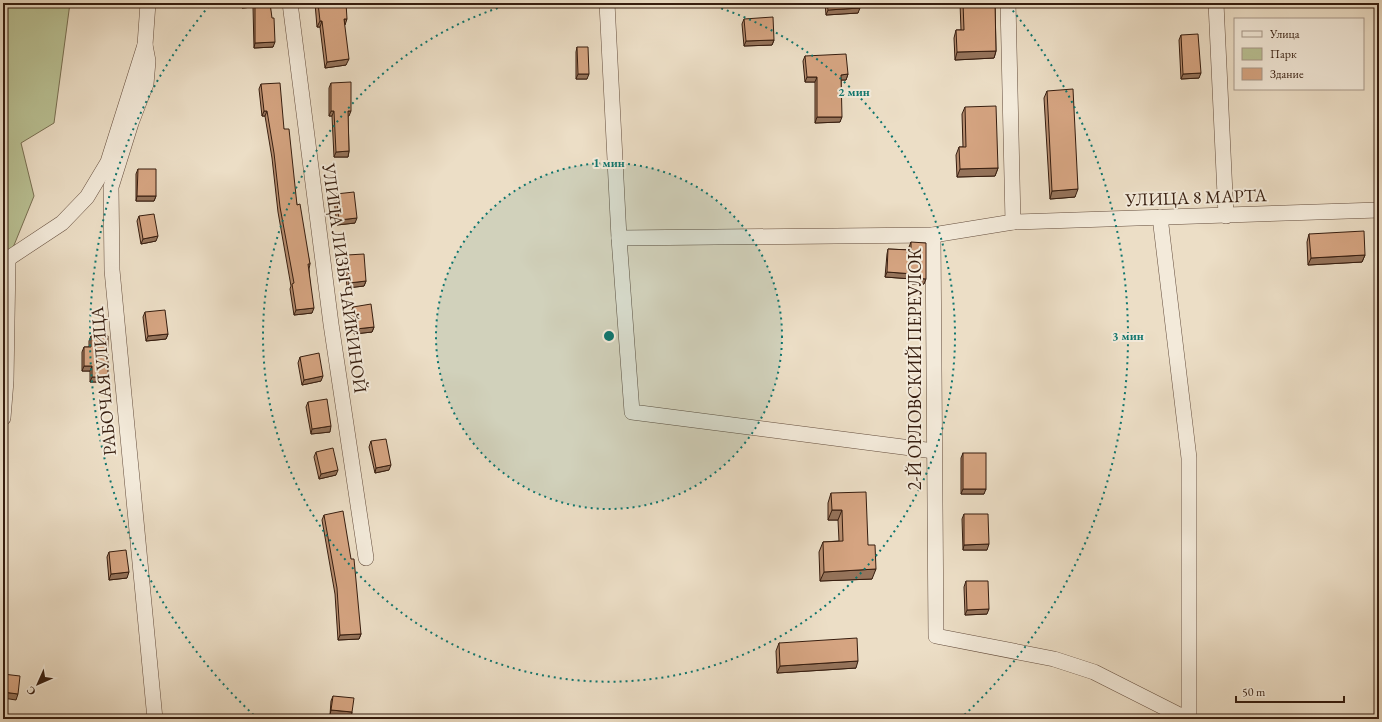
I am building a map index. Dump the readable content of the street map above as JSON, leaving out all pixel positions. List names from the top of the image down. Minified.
{"streets":{"street":["УЛИЦА 8 МАРТА","УЛИЦА ЛИЗЫ ЧАЙКИНОЙ","2-Й ОРЛОВСКИЙ ПЕРЕУЛОК","РАБОЧАЯ УЛИЦА"]},"crossings":[["УЛИЦА 8 МАРТА","2-Й ОРЛОВСКИЙ ПЕРЕУЛОК"]],"legend":["Улица","Парк","Здание"],"scale_bar":"50 m","north":"bottom left","rings":["2 мин","1 мин","3 мин"]}
